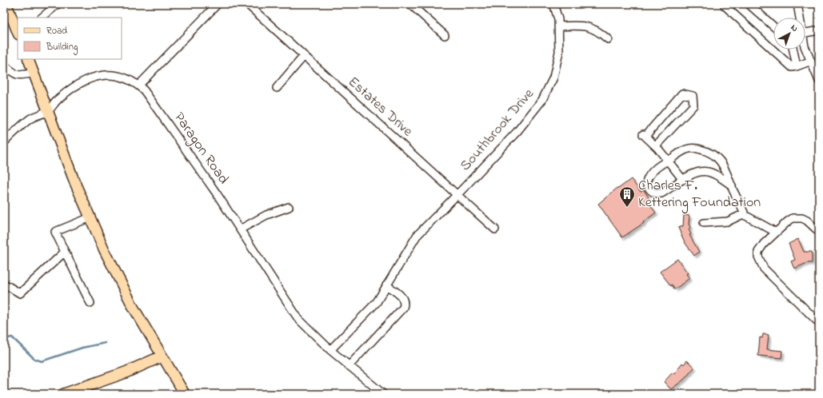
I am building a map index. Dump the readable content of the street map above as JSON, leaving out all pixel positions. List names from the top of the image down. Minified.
{"streets":{"street":["Estates Drive","Southbrook Drive","Paragon Road"]},"crossings":[["Estates Drive","Southbrook Drive"],["Southbrook Drive","Paragon Road"]],"places":{"building":["Charles F. Kettering Foundation"]},"legend":["Road","Building"],"north":"top right"}
